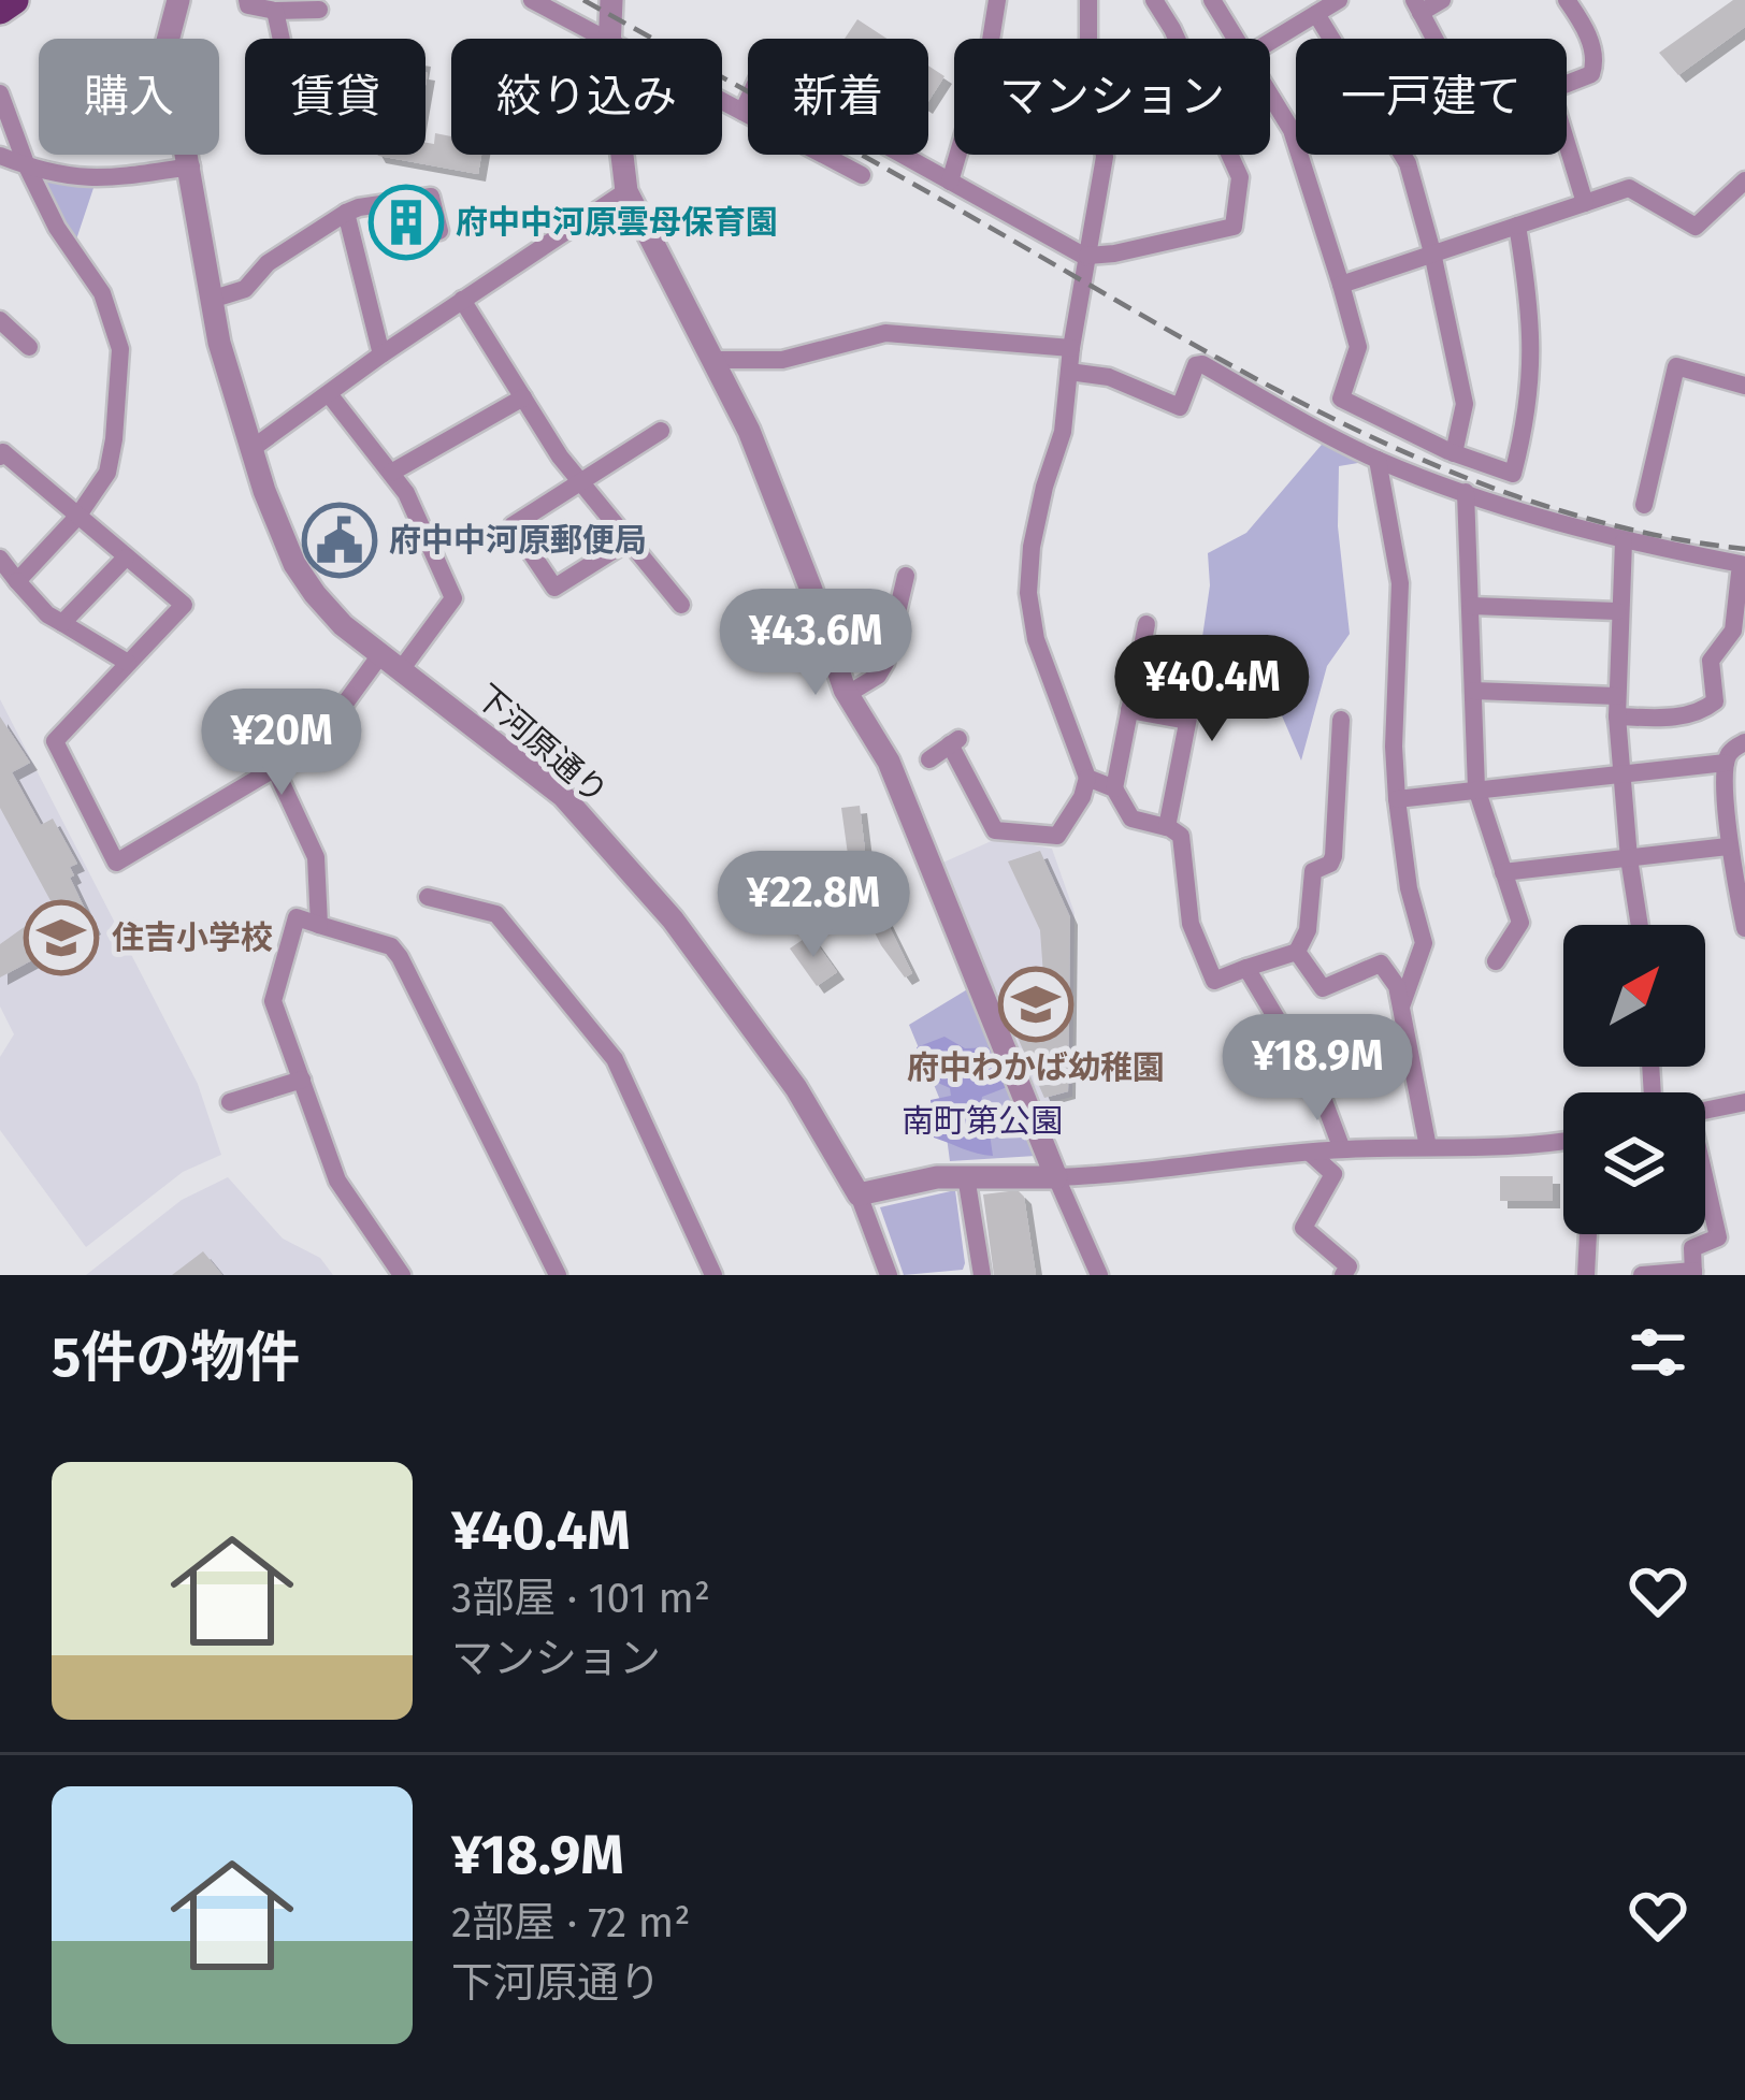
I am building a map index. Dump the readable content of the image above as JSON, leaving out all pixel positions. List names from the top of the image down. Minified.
{"streets":{"street":["下河原通り"]},"parks":["南町第公園"],"places":{"building":["府中中河原雲母保育園"],"public building":["府中中河原郵便局"],"school or university":["住吉小学校","府中わかば幼稚園"]},"north":"top right","page":{"chip":["購入","賃貸","絞り込み","新着","マンション","一戸建て"],"price":["¥43.6M","¥40.4M","¥20M","¥22.8M","¥18.9M"],"heading":"5件の物件","list":[{"name":"¥40.4M","note":"3部屋 · 101 m² · マンション"},{"name":"¥18.9M","note":"2部屋 · 72 m² · 下河原通り"}]}}
